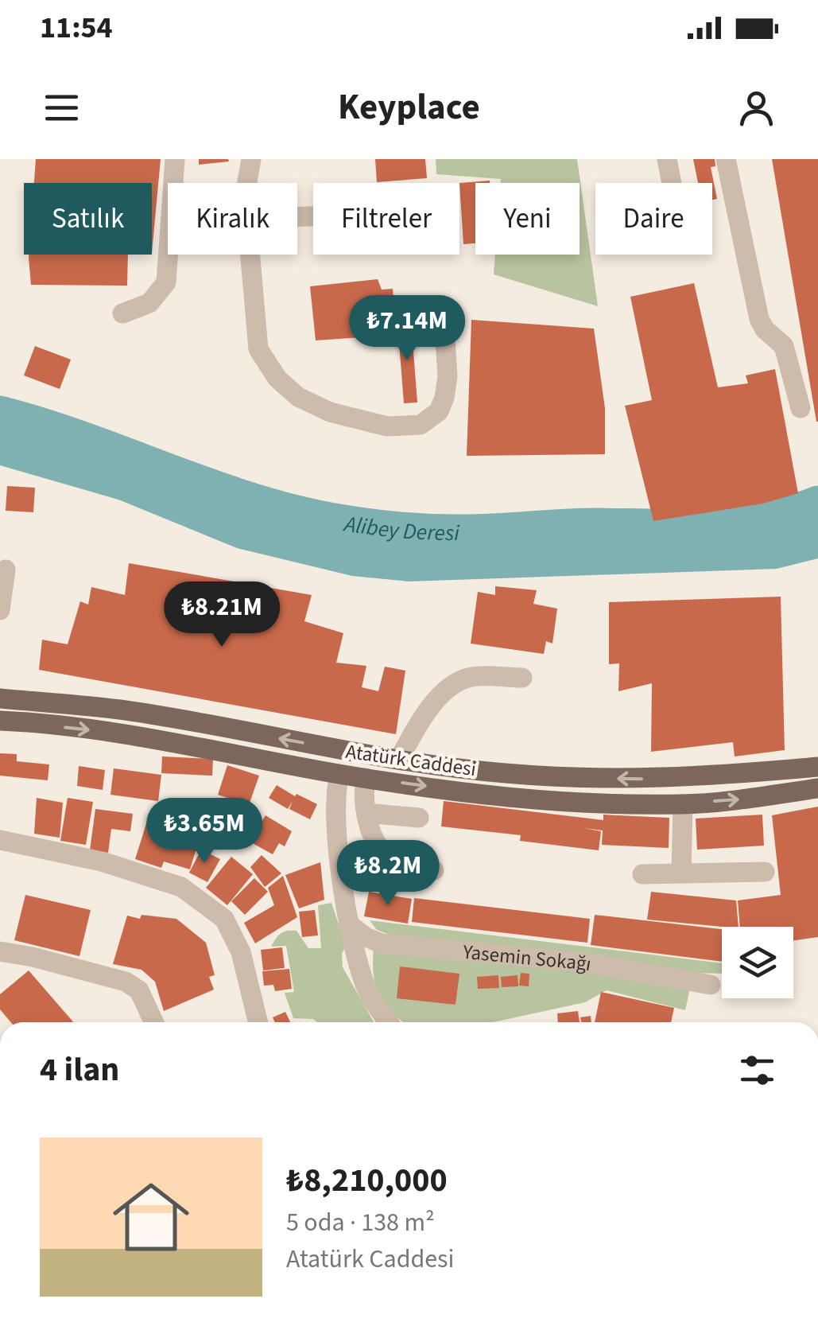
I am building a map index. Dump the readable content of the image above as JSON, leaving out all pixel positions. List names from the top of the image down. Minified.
{"streets":{"main road":["Atatürk Caddesi"],"street":["Yasemin Sokağı"]},"water":["Alibey Deresi"],"page":{"status":"11:54","header":"Keyplace","chip":["Satılık","Kiralık","Filtreler","Yeni","Daire"],"price":["₺7.14M","₺8.21M","₺3.65M","₺8.2M"],"heading":"4 ilan","list":[{"name":"₺8,210,000","note":"5 oda · 138 m² · Atatürk Caddesi"}]}}
